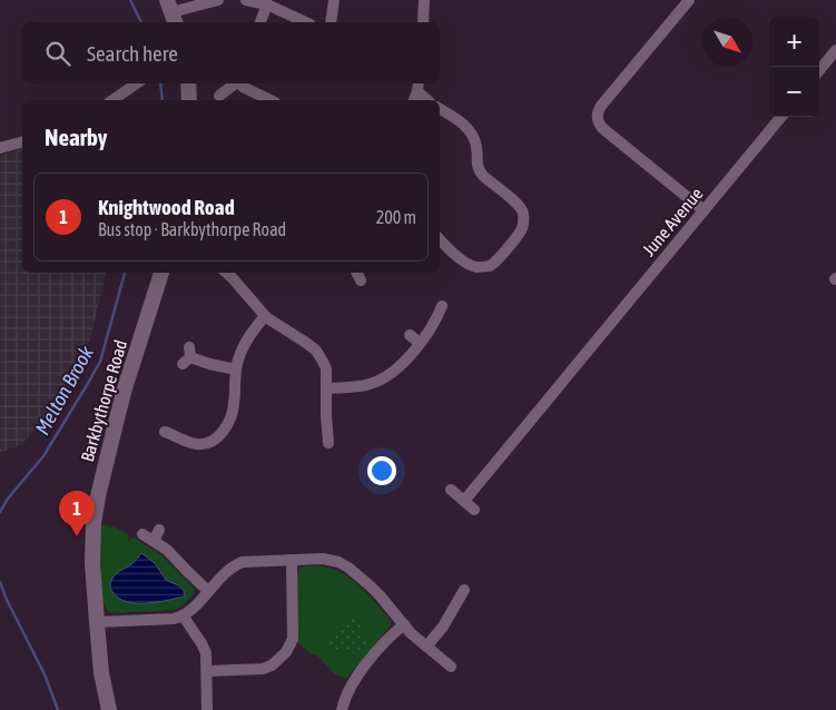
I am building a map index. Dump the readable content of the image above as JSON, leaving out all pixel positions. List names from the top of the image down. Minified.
{"streets":{"street":["June Avenue","Barkbythorpe Road"]},"water":["Melton Brook"],"north":"bottom right","page":{"map_buttons":["+","−"],"search":"Search here","heading":"Nearby","list":[{"mark":"1","name":"Knightwood Road","note":"Bus stop · Barkbythorpe Road","value":"200 m"}],"pins":"1"}}
